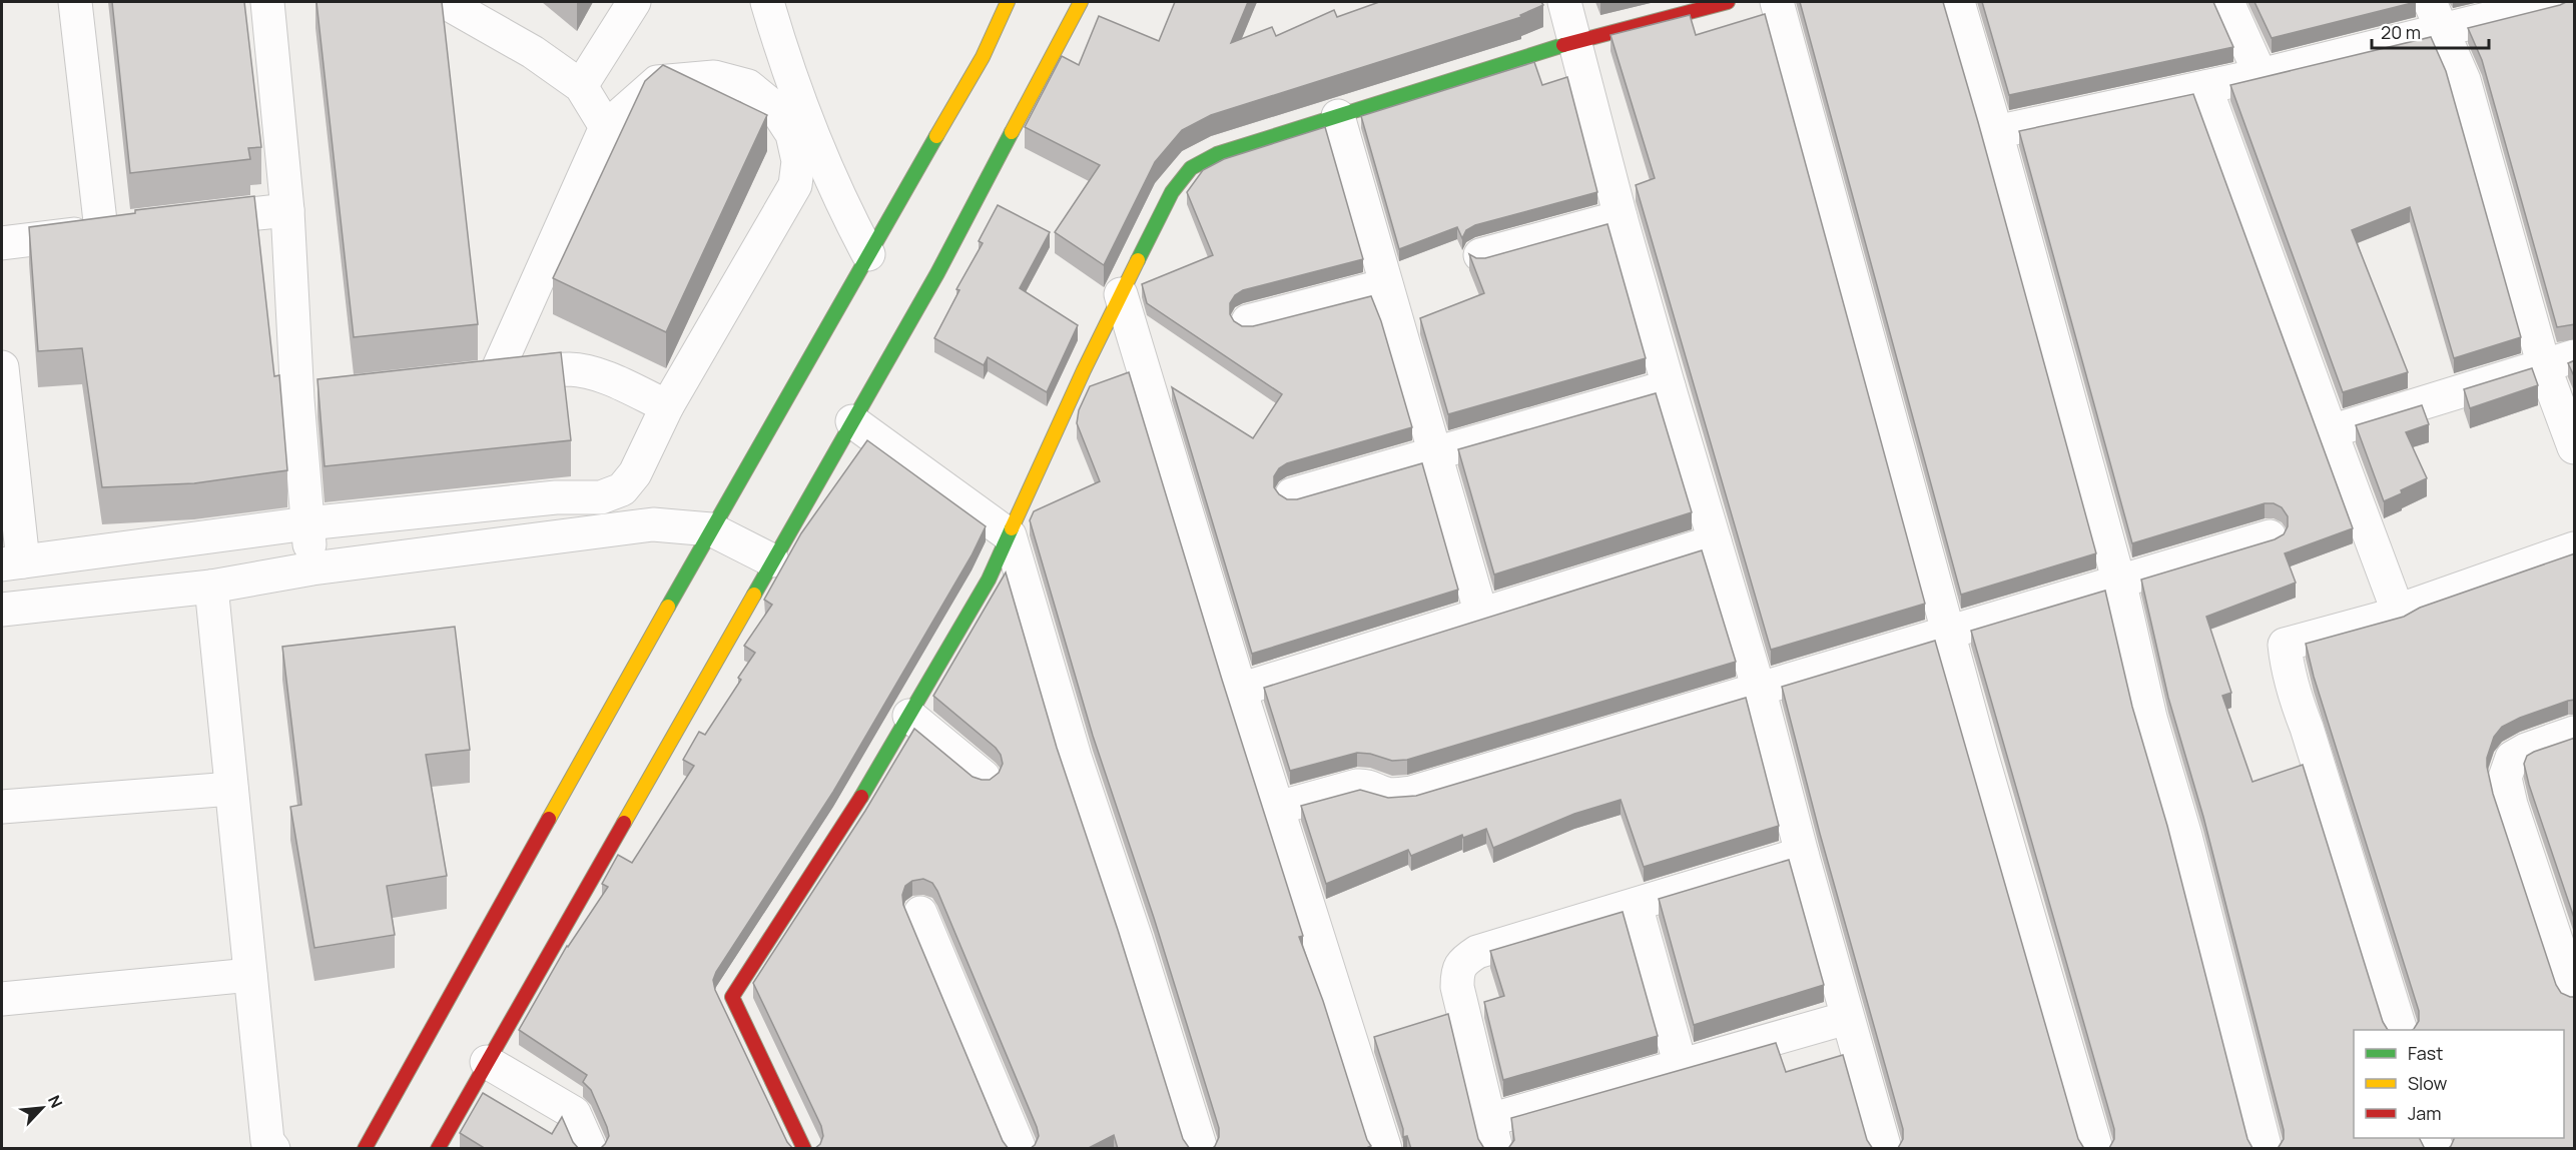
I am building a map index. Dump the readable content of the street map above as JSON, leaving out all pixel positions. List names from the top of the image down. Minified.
{"legend":["Fast","Slow","Jam"],"scale_bar":"20 m","north":"top right"}
